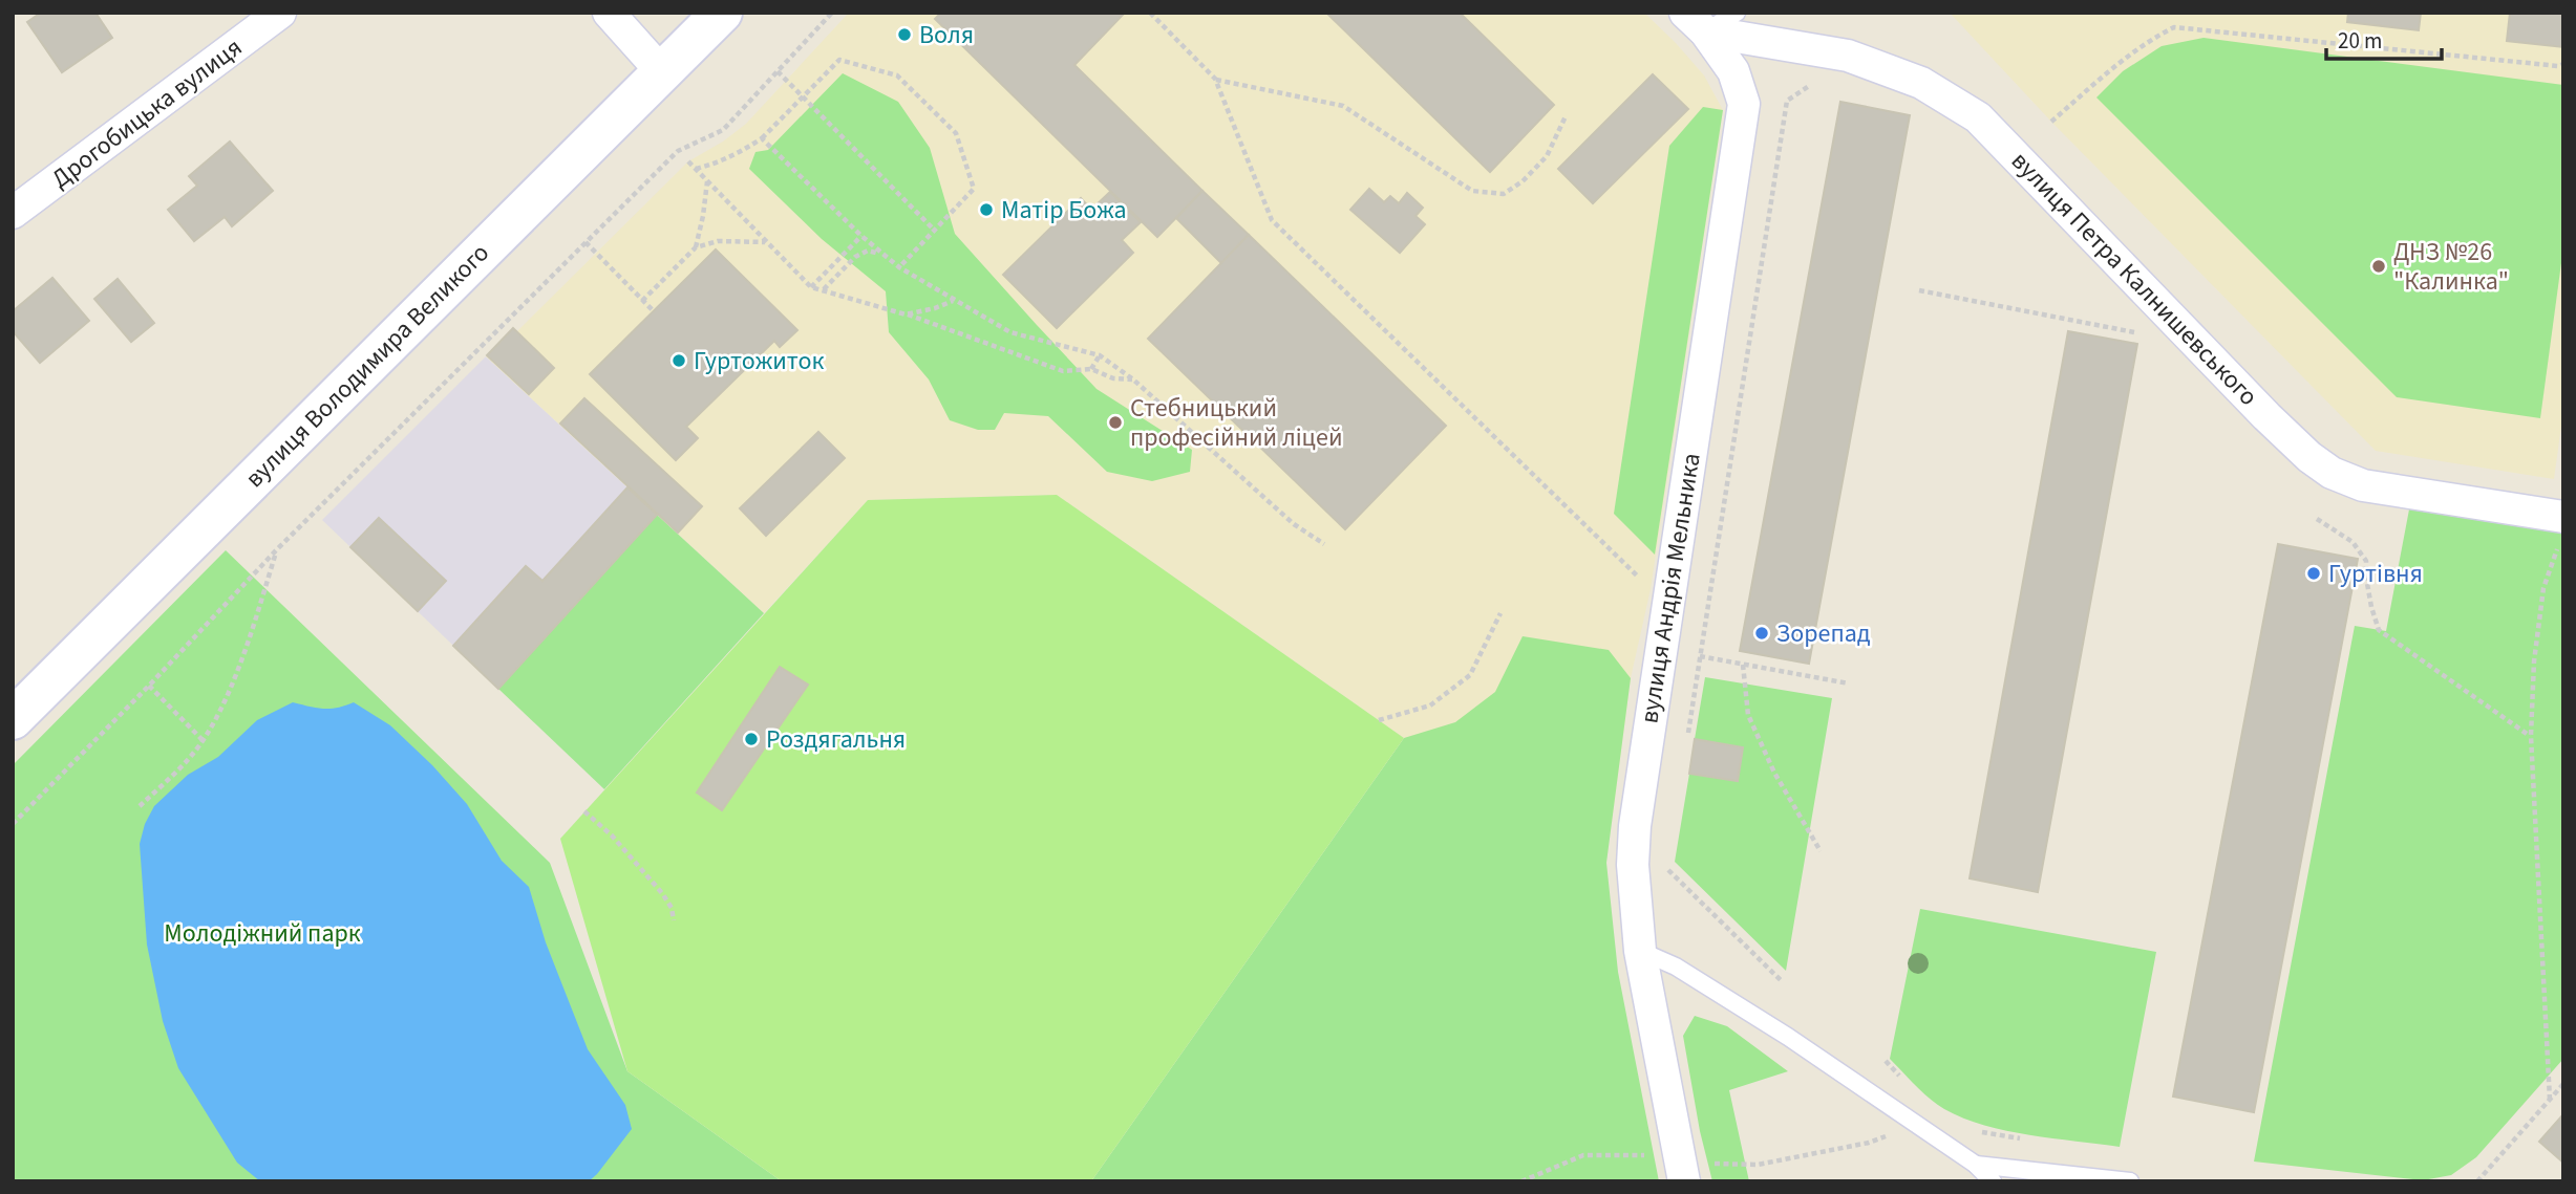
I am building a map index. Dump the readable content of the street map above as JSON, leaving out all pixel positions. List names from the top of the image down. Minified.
{"streets":{"street":["Дрогобицька вулиця","вулиця Петра Калнишевського","вулиця Володимира Великого","вулиця Андрія Мельника"]},"crossings":[["вулиця Петра Калнишевського","вулиця Андрія Мельника"]],"parks":["Молодіжний парк"],"places":["Воля","Матір Божа","ДНЗ №26 \"Калинка\"","Гуртожиток","Стебницький професійний ліцей","Гуртівня","Зорепад","Роздягальня"],"scale_bar":"20 m"}
